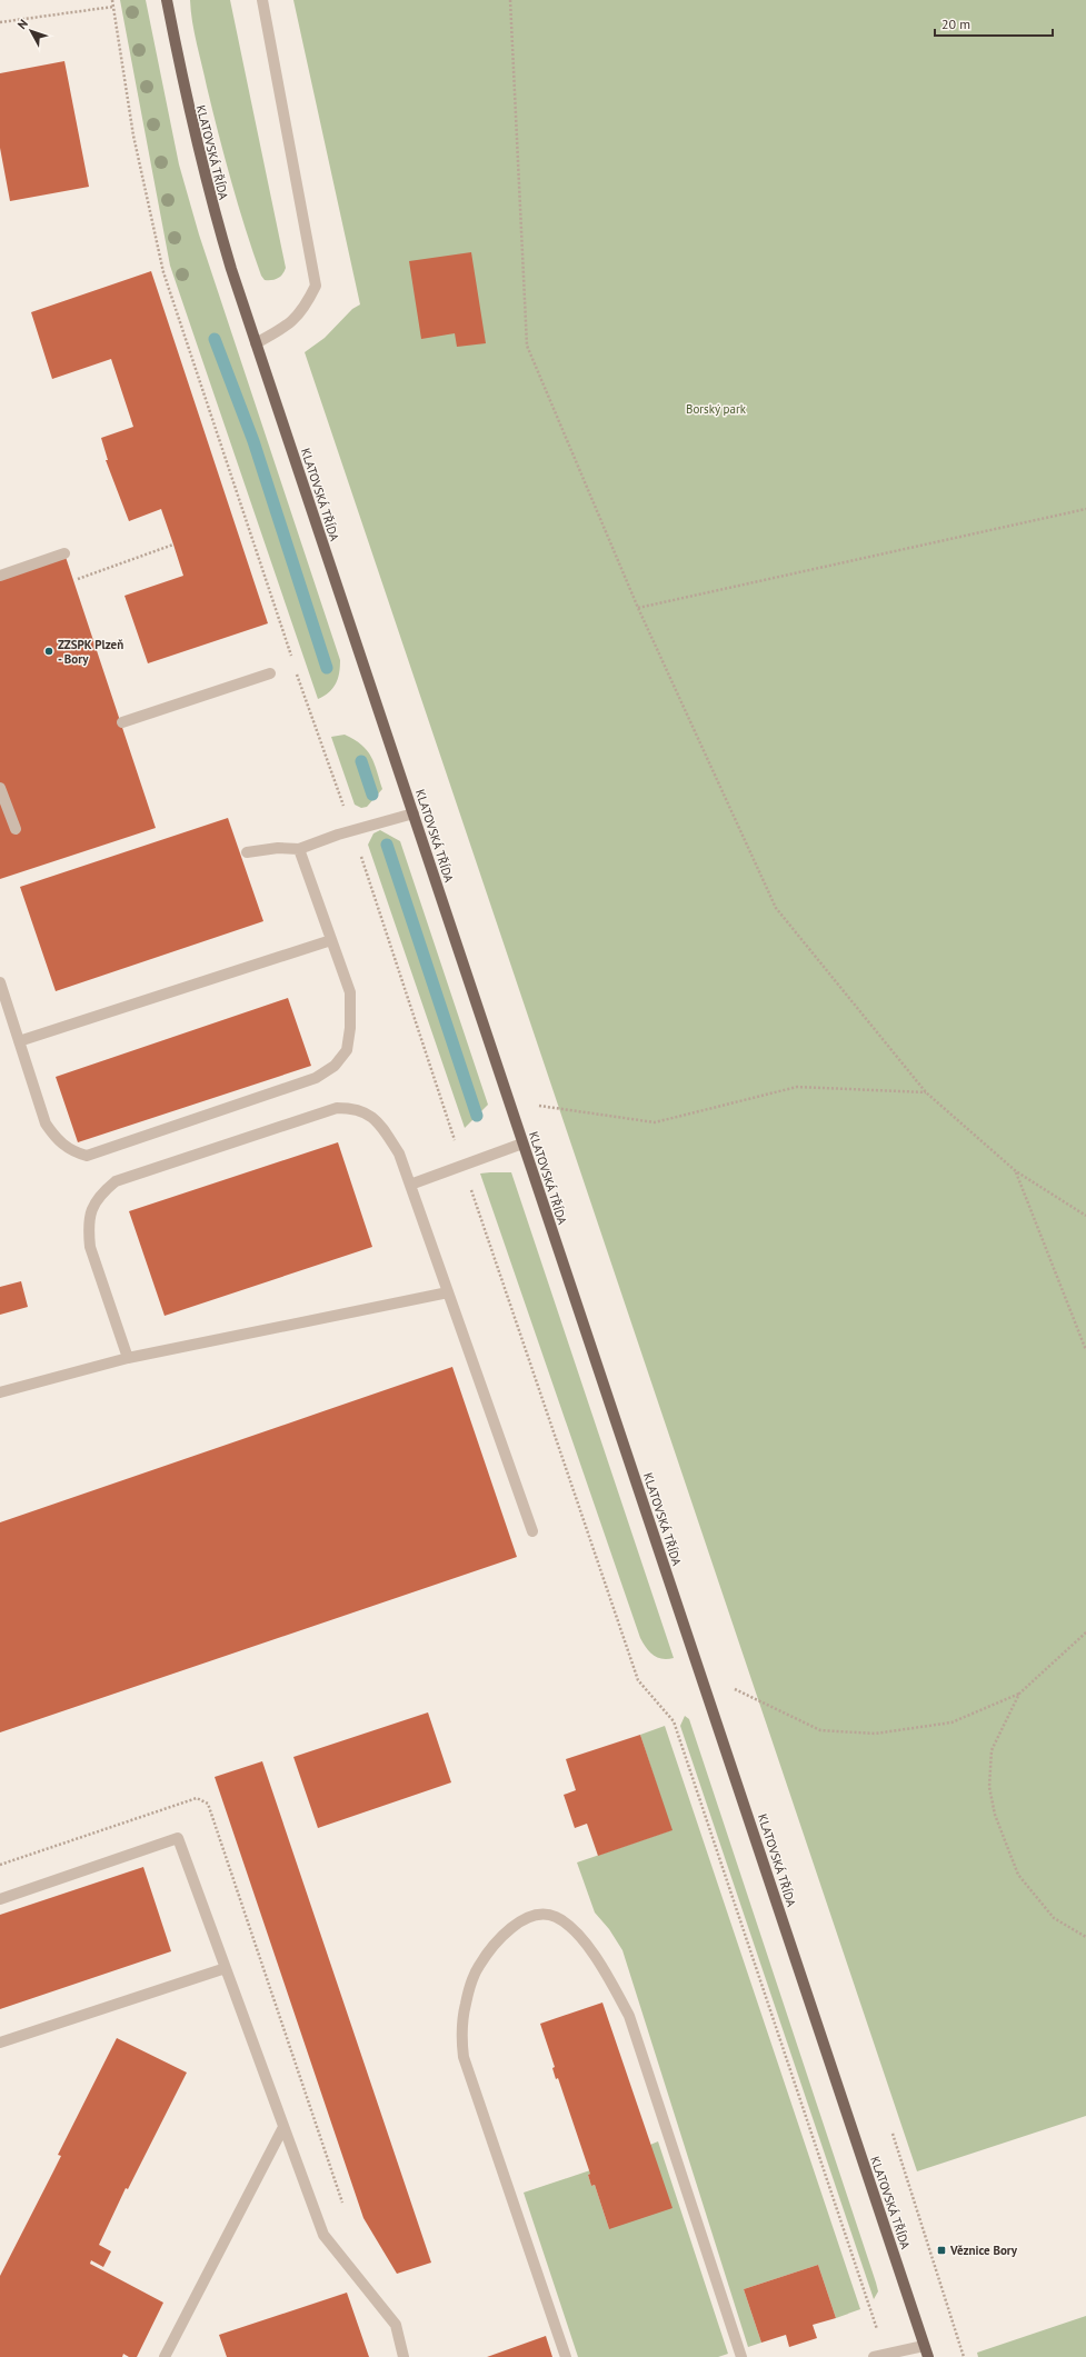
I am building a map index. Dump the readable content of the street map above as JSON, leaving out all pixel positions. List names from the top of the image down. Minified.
{"streets":{"main road":["KLATOVSKÁ TŘÍDA"]},"parks":["Borský park"],"places":{"other":["ZZSPK Plzeň - Bory"],"transit":["Věznice Bory"]},"scale_bar":"20 m","north":"top left"}
